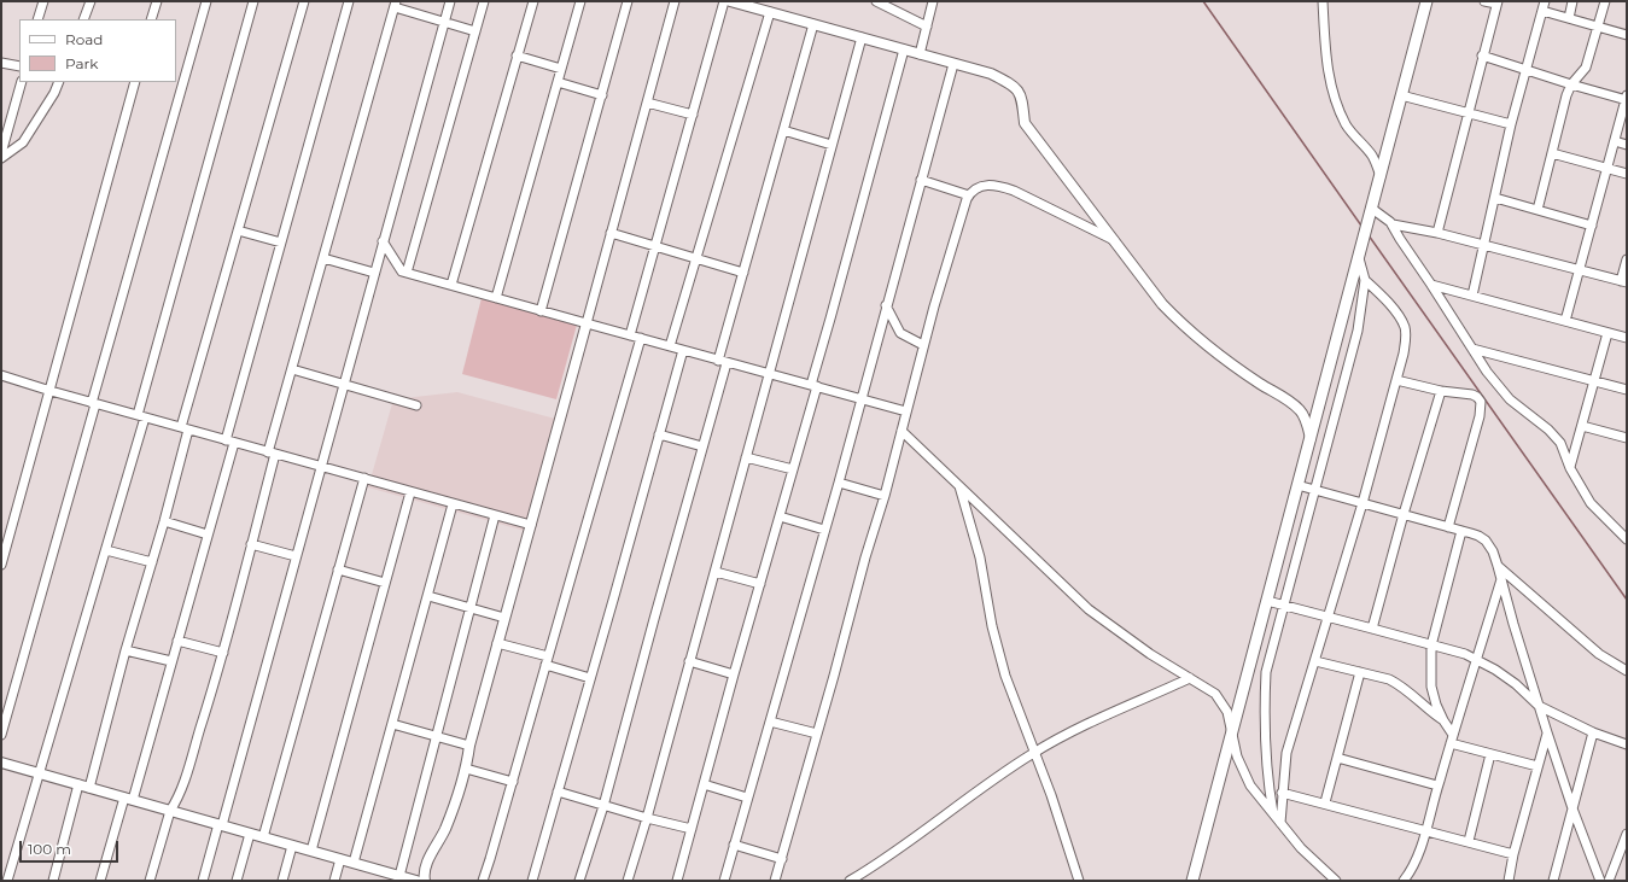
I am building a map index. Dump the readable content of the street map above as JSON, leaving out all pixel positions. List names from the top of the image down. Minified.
{"legend":["Road","Park"],"scale_bar":"100 m"}
